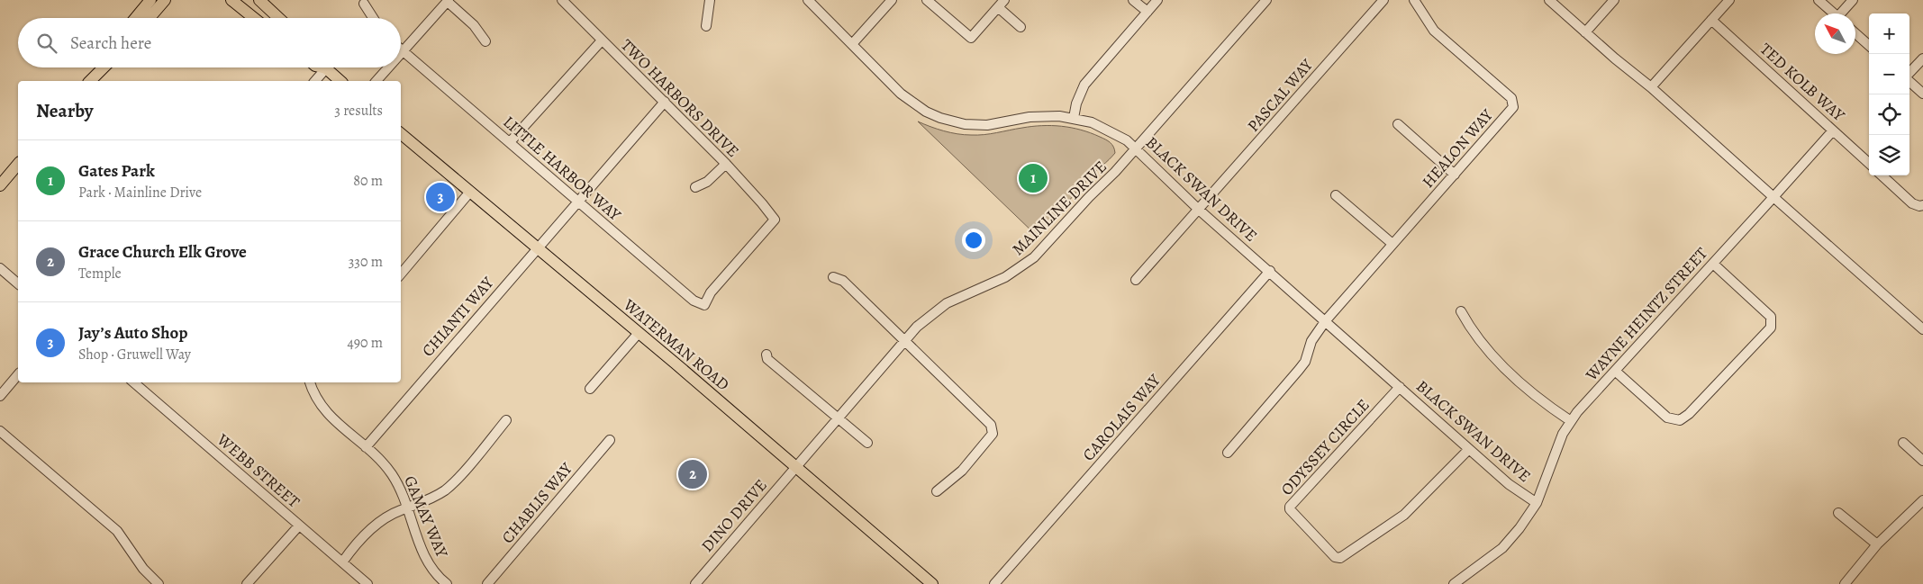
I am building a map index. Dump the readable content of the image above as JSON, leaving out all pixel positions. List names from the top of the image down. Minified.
{"streets":{"main road":["WATERMAN ROAD"],"street":["TED KOLB WAY","PASCAL WAY","TWO HARBORS DRIVE","HEALON WAY","LITTLE HARBOR WAY","BLACK SWAN DRIVE","MAINLINE DRIVE","WAYNE HEINTZ STREET","CHIANTI WAY","CAROLAIS WAY","ODYSSEY CIRCLE","WEBB STREET","CHABLIS WAY","DINO DRIVE","GAMAY WAY"]},"crossings":[["TED KOLB WAY","WAYNE HEINTZ STREET"],["PASCAL WAY","BLACK SWAN DRIVE"],["TWO HARBORS DRIVE","LITTLE HARBOR WAY"],["TWO HARBORS DRIVE","CHIANTI WAY"],["HEALON WAY","BLACK SWAN DRIVE"],["LITTLE HARBOR WAY","CHIANTI WAY"],["BLACK SWAN DRIVE","MAINLINE DRIVE"],["BLACK SWAN DRIVE","WAYNE HEINTZ STREET"],["BLACK SWAN DRIVE","CAROLAIS WAY"],["BLACK SWAN DRIVE","ODYSSEY CIRCLE"],["MAINLINE DRIVE","WATERMAN ROAD"],["MAINLINE DRIVE","DINO DRIVE"],["CHIANTI WAY","WATERMAN ROAD"],["CHIANTI WAY","GAMAY WAY"],["WATERMAN ROAD","DINO DRIVE"]],"north":"top left","page":{"map_buttons":["+","−"],"search":"Search here","heading":["Nearby","3 results"],"list":[{"mark":"1","name":"Gates Park","note":"Park · Mainline Drive","value":"80 m"},{"mark":"2","name":"Grace Church Elk Grove","note":"Temple","value":"330 m"},{"mark":"3","name":"Jay’s Auto Shop","note":"Shop · Gruwell Way","value":"490 m"}],"pins":["1","3","2"]}}
